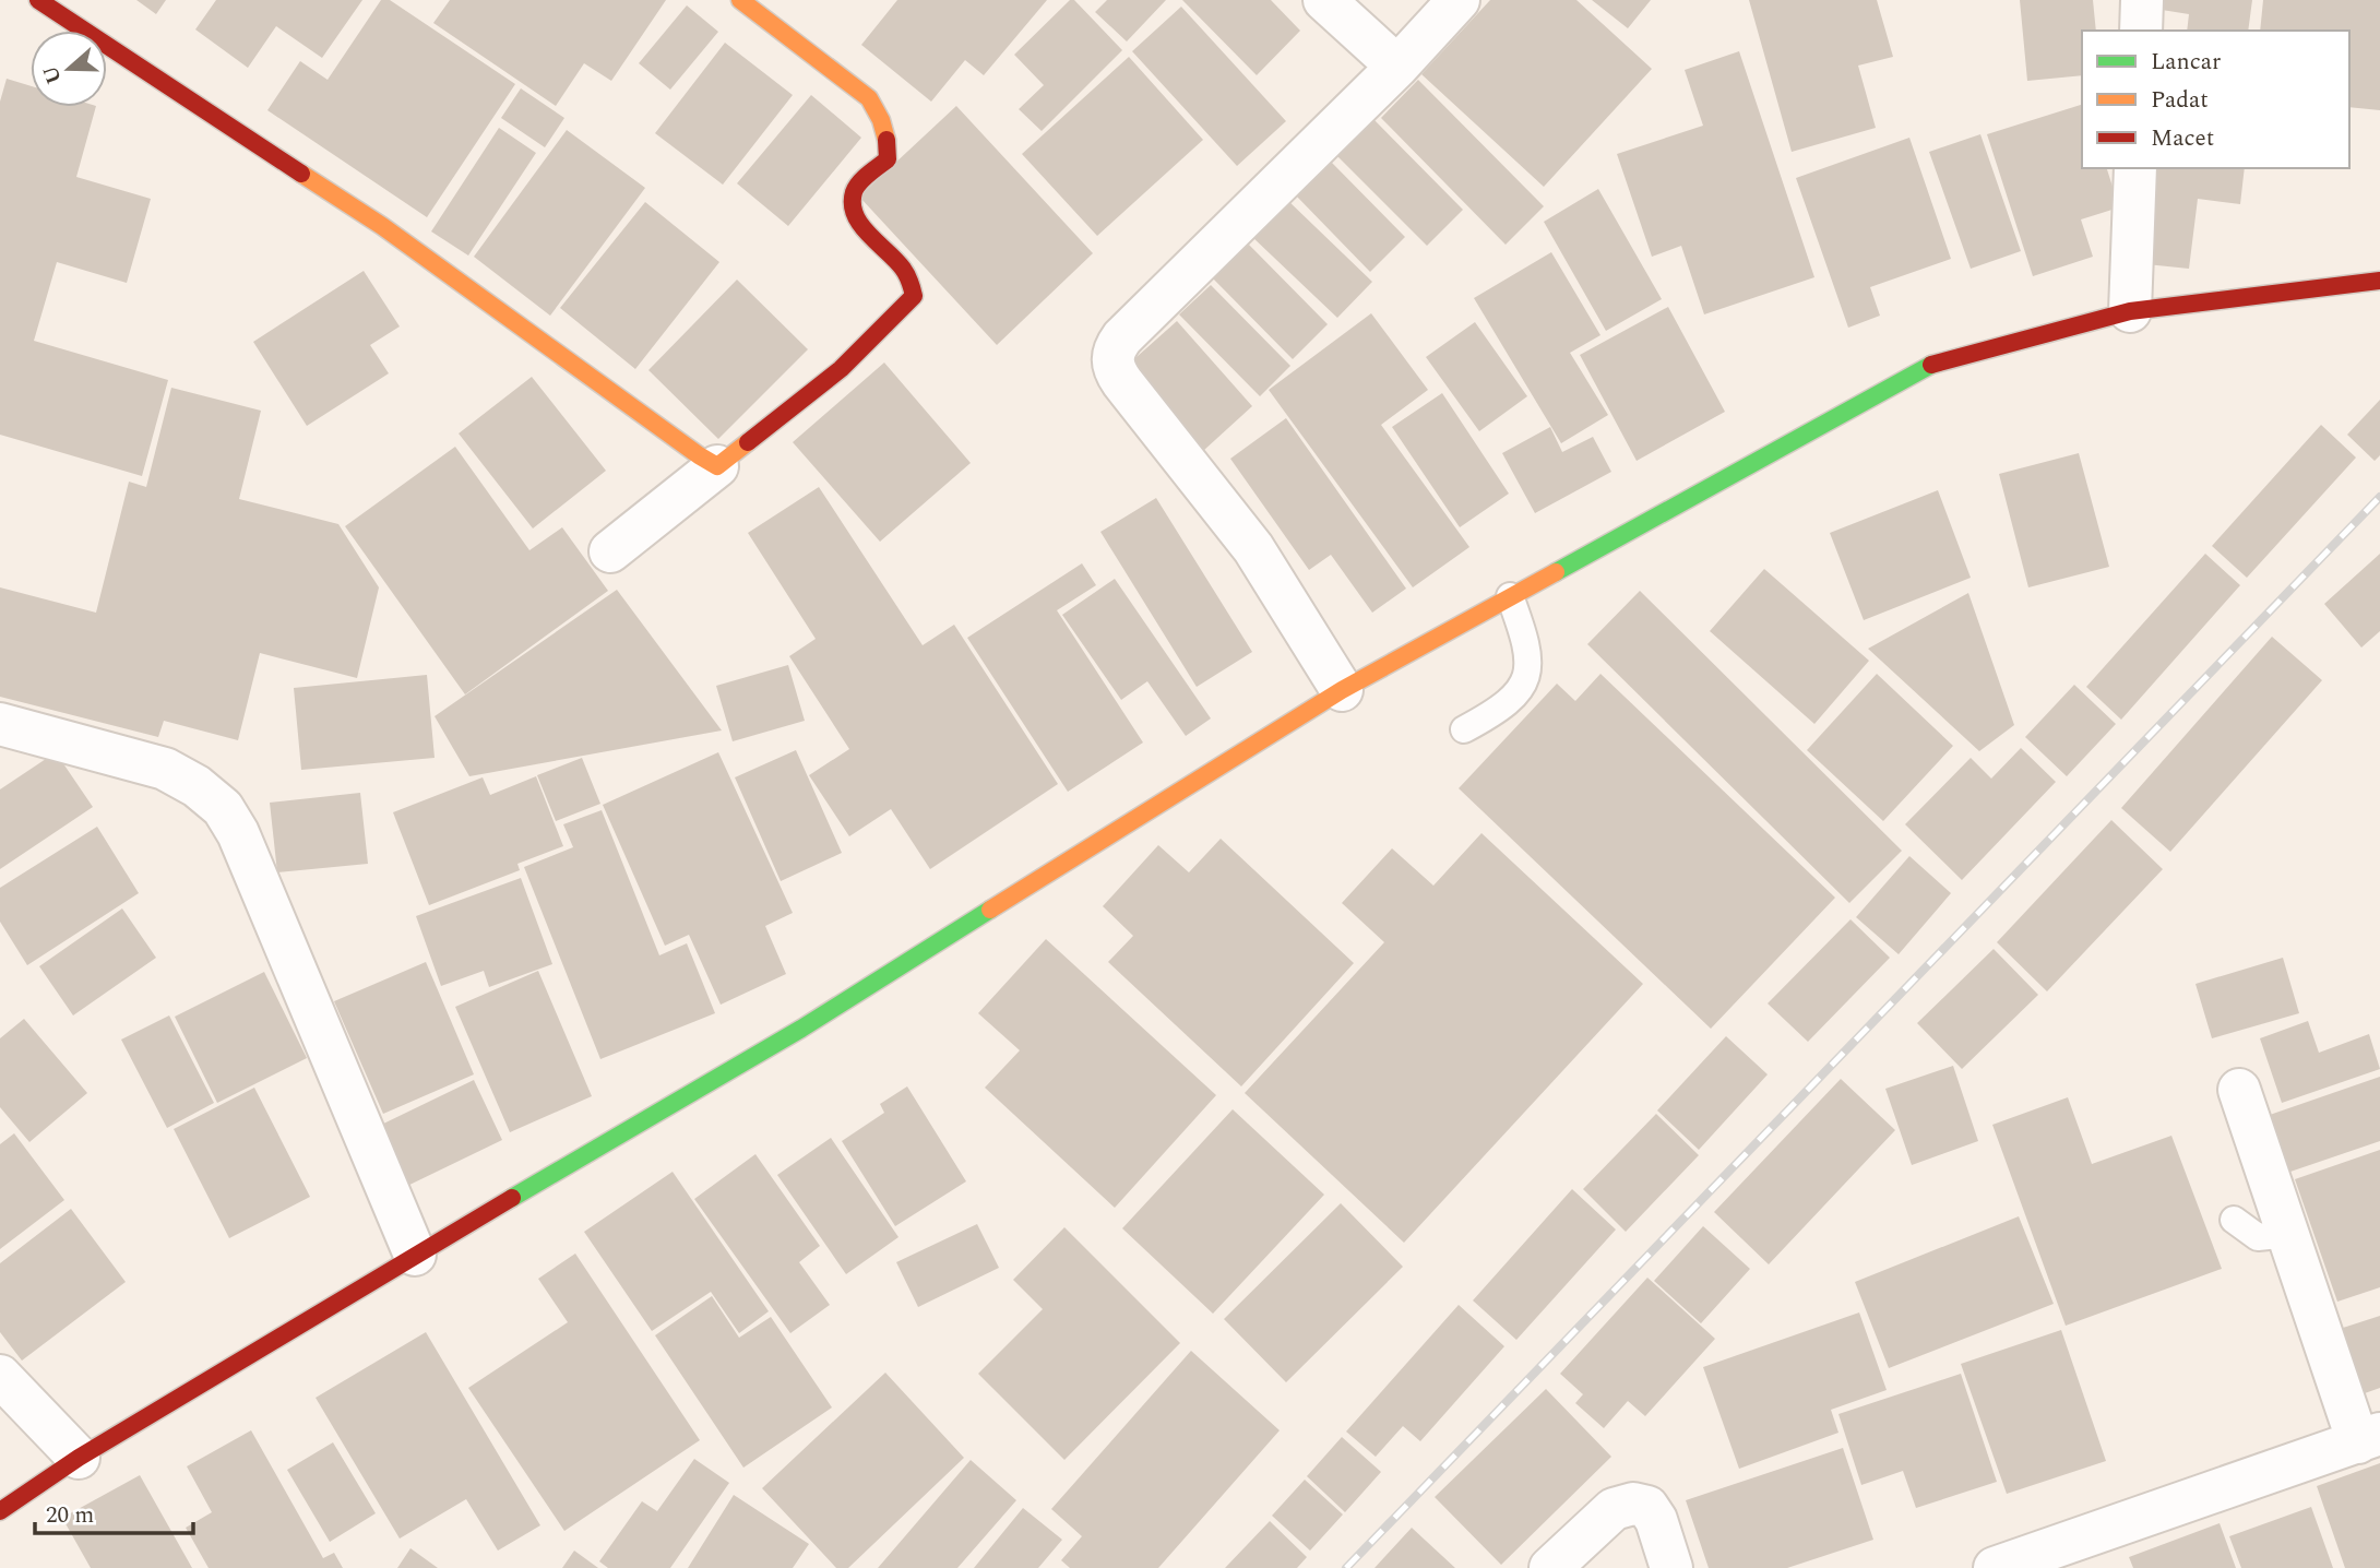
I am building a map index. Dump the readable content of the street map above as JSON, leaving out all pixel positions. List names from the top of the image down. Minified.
{"legend":["Lancar","Padat","Macet"],"scale_bar":"20 m","north":"left"}
